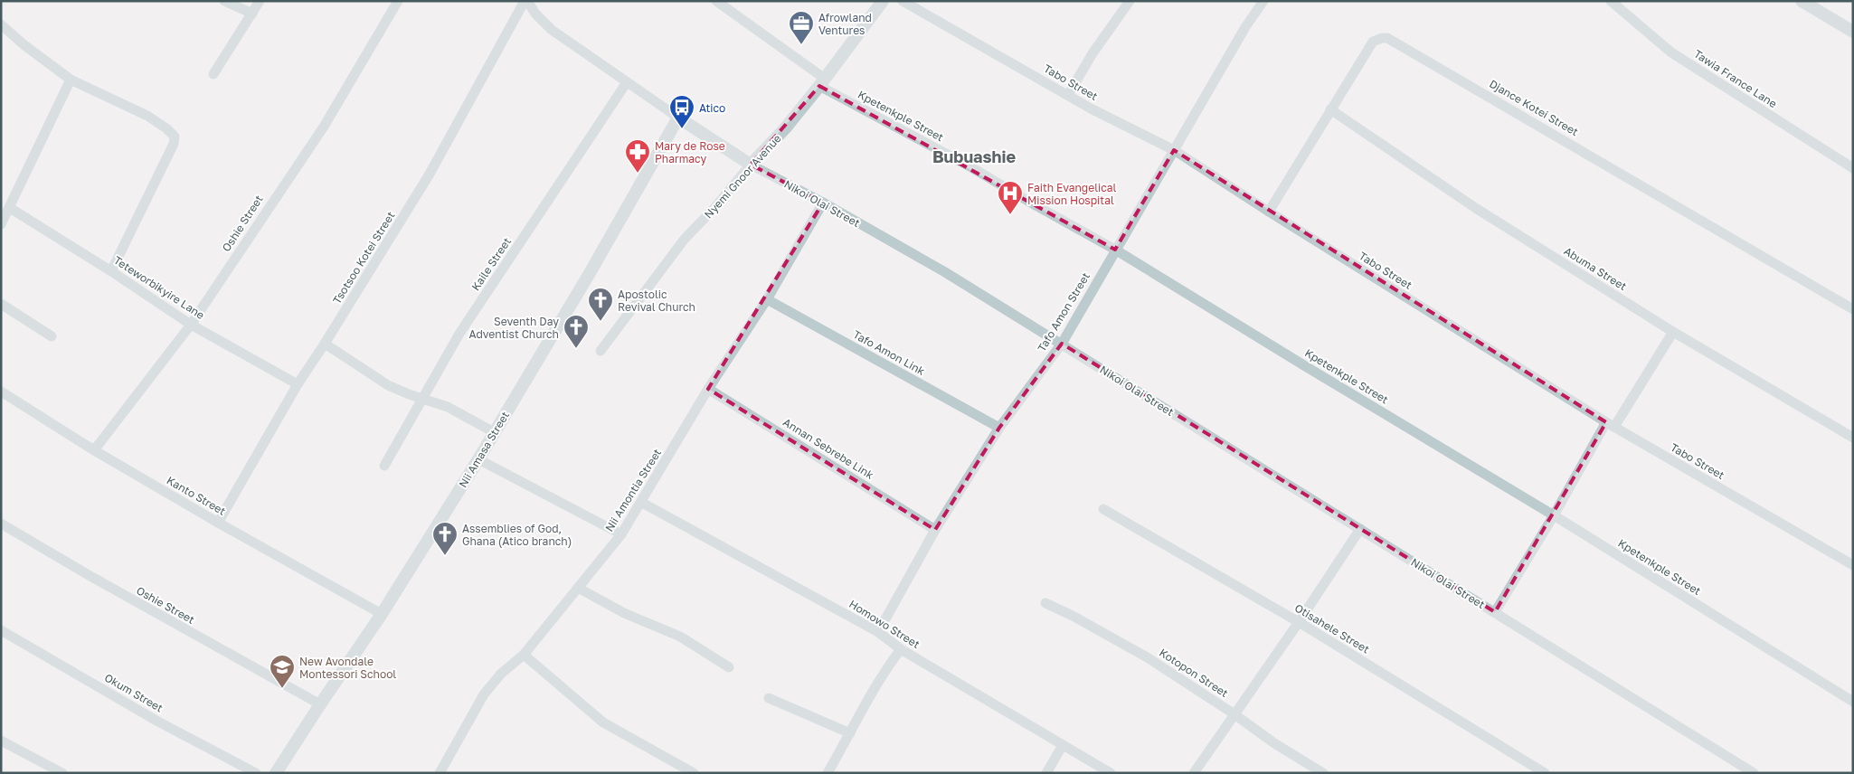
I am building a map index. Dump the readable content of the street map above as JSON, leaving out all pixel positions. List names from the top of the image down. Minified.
{"streets":{"street":["Tawia France Lane","Tabo Street","Djance Kotei Street","Kpetenkple Street","Nyemi Gnoor Avenue","Nikoi Olai Street","Oshie Street","Tsotsoo Kotei Street","Kaile Street","Abuma Street","Teteworbikyire Lane","Tafo Amon Street","Tafo Amon Link","Annan Sebrebe Link","Nii Amasa Street","Nii Amontia Street","Kanto Street","Homowo Street","Otisahele Street","Kotopon Street","Okum Street"]},"crossings":[["Tabo Street","Djance Kotei Street"],["Tabo Street","Tafo Amon Street"],["Djance Kotei Street","Abuma Street"],["Kpetenkple Street","Nyemi Gnoor Avenue"],["Kpetenkple Street","Tafo Amon Street"],["Nyemi Gnoor Avenue","Nikoi Olai Street"],["Nikoi Olai Street","Tsotsoo Kotei Street"],["Nikoi Olai Street","Kaile Street"],["Nikoi Olai Street","Tafo Amon Street"],["Nikoi Olai Street","Nii Amasa Street"],["Nikoi Olai Street","Nii Amontia Street"],["Oshie Street","Teteworbikyire Lane"],["Oshie Street","Nii Amasa Street"],["Oshie Street","Kanto Street"],["Tsotsoo Kotei Street","Teteworbikyire Lane"],["Tsotsoo Kotei Street","Kanto Street"],["Tafo Amon Street","Tafo Amon Link"],["Tafo Amon Street","Annan Sebrebe Link"],["Tafo Amon Street","Homowo Street"],["Tafo Amon Link","Nii Amontia Street"],["Annan Sebrebe Link","Nii Amontia Street"],["Nii Amasa Street","Kanto Street"],["Nii Amontia Street","Homowo Street"]],"districts":["Bubuashie"],"places":{"office":["Afrowland Ventures"],"bus stop":["Atico"],"pharmacy":["Mary de Rose Pharmacy"],"hospital":["Faith Evangelical Mission Hospital"],"church":["Apostolic Revival Church","Seventh Day Adventist Church","Assemblies of God, Ghana (Atico branch)"],"school or university":["New Avondale Montessori School"]}}
